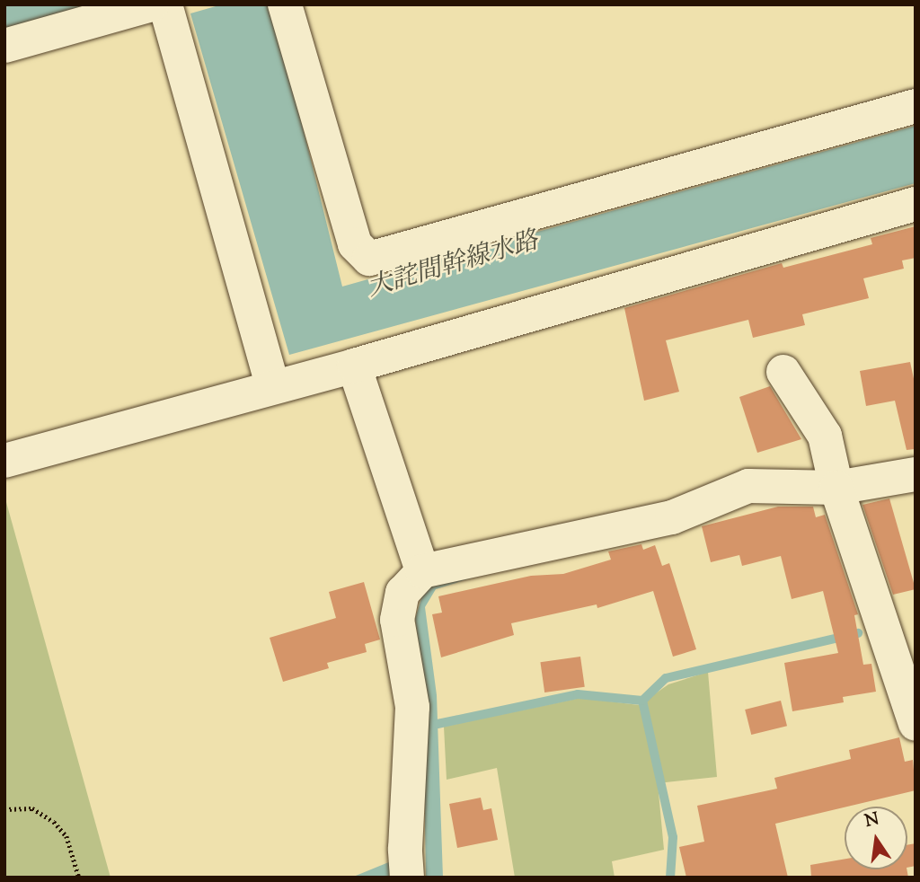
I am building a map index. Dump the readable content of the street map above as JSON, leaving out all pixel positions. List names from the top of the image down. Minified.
{"water":["大詫間幹線水路"],"north":"top"}
